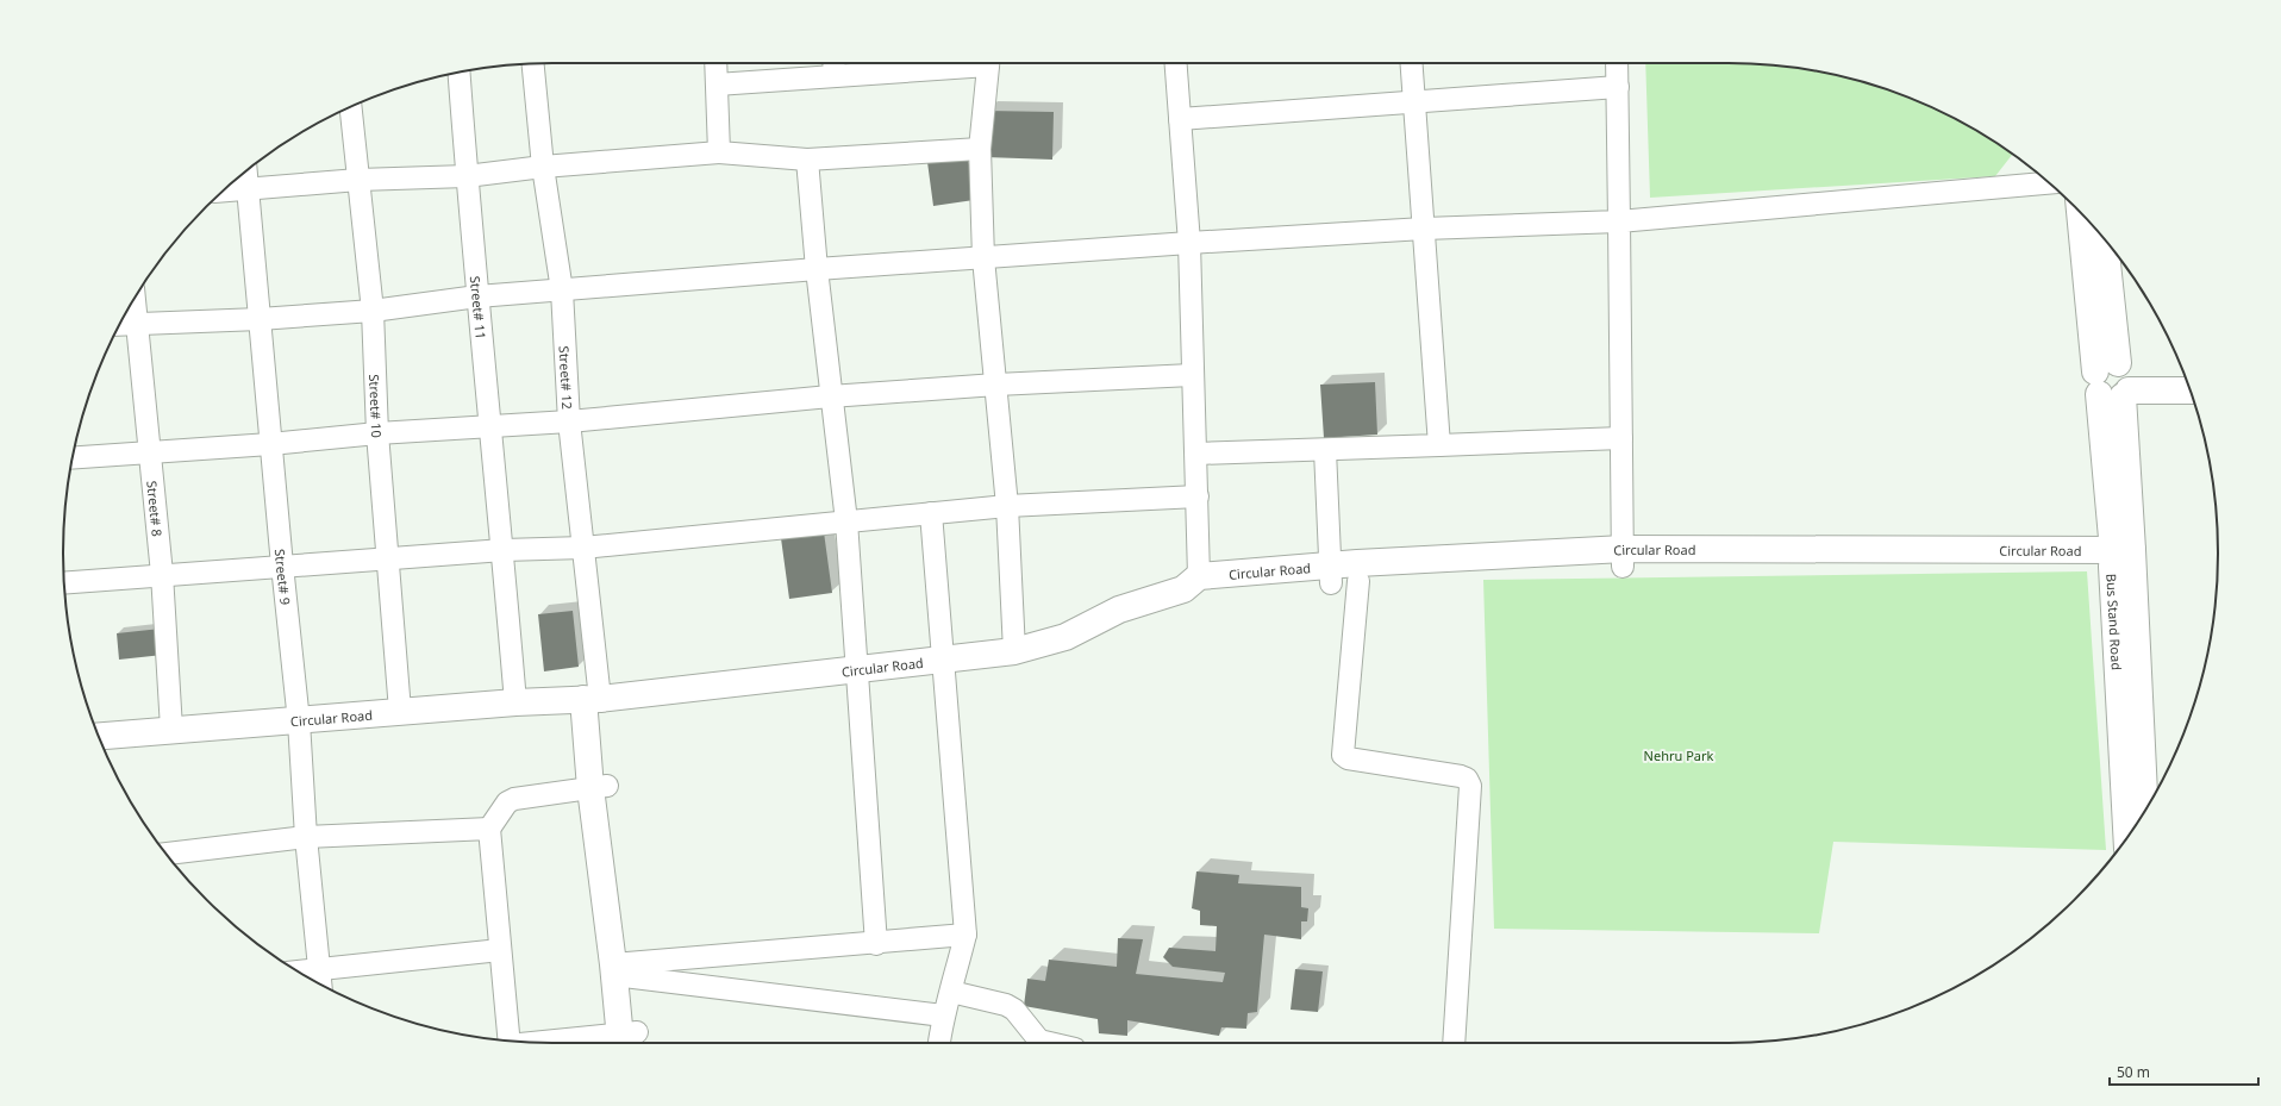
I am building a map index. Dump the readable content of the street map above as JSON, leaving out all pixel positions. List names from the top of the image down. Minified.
{"streets":{"main road":["Circular Road","Bus Stand Road"],"street":["Street# 11","Street# 12","Street# 10","Street# 8","Street# 9"]},"crossings":[["Street# 11","Circular Road"],["Street# 12","Circular Road"],["Street# 10","Circular Road"],["Street# 8","Circular Road"],["Circular Road","Street# 9"],["Circular Road","Bus Stand Road"]],"parks":["Nehru Park"],"scale_bar":"50 m"}
